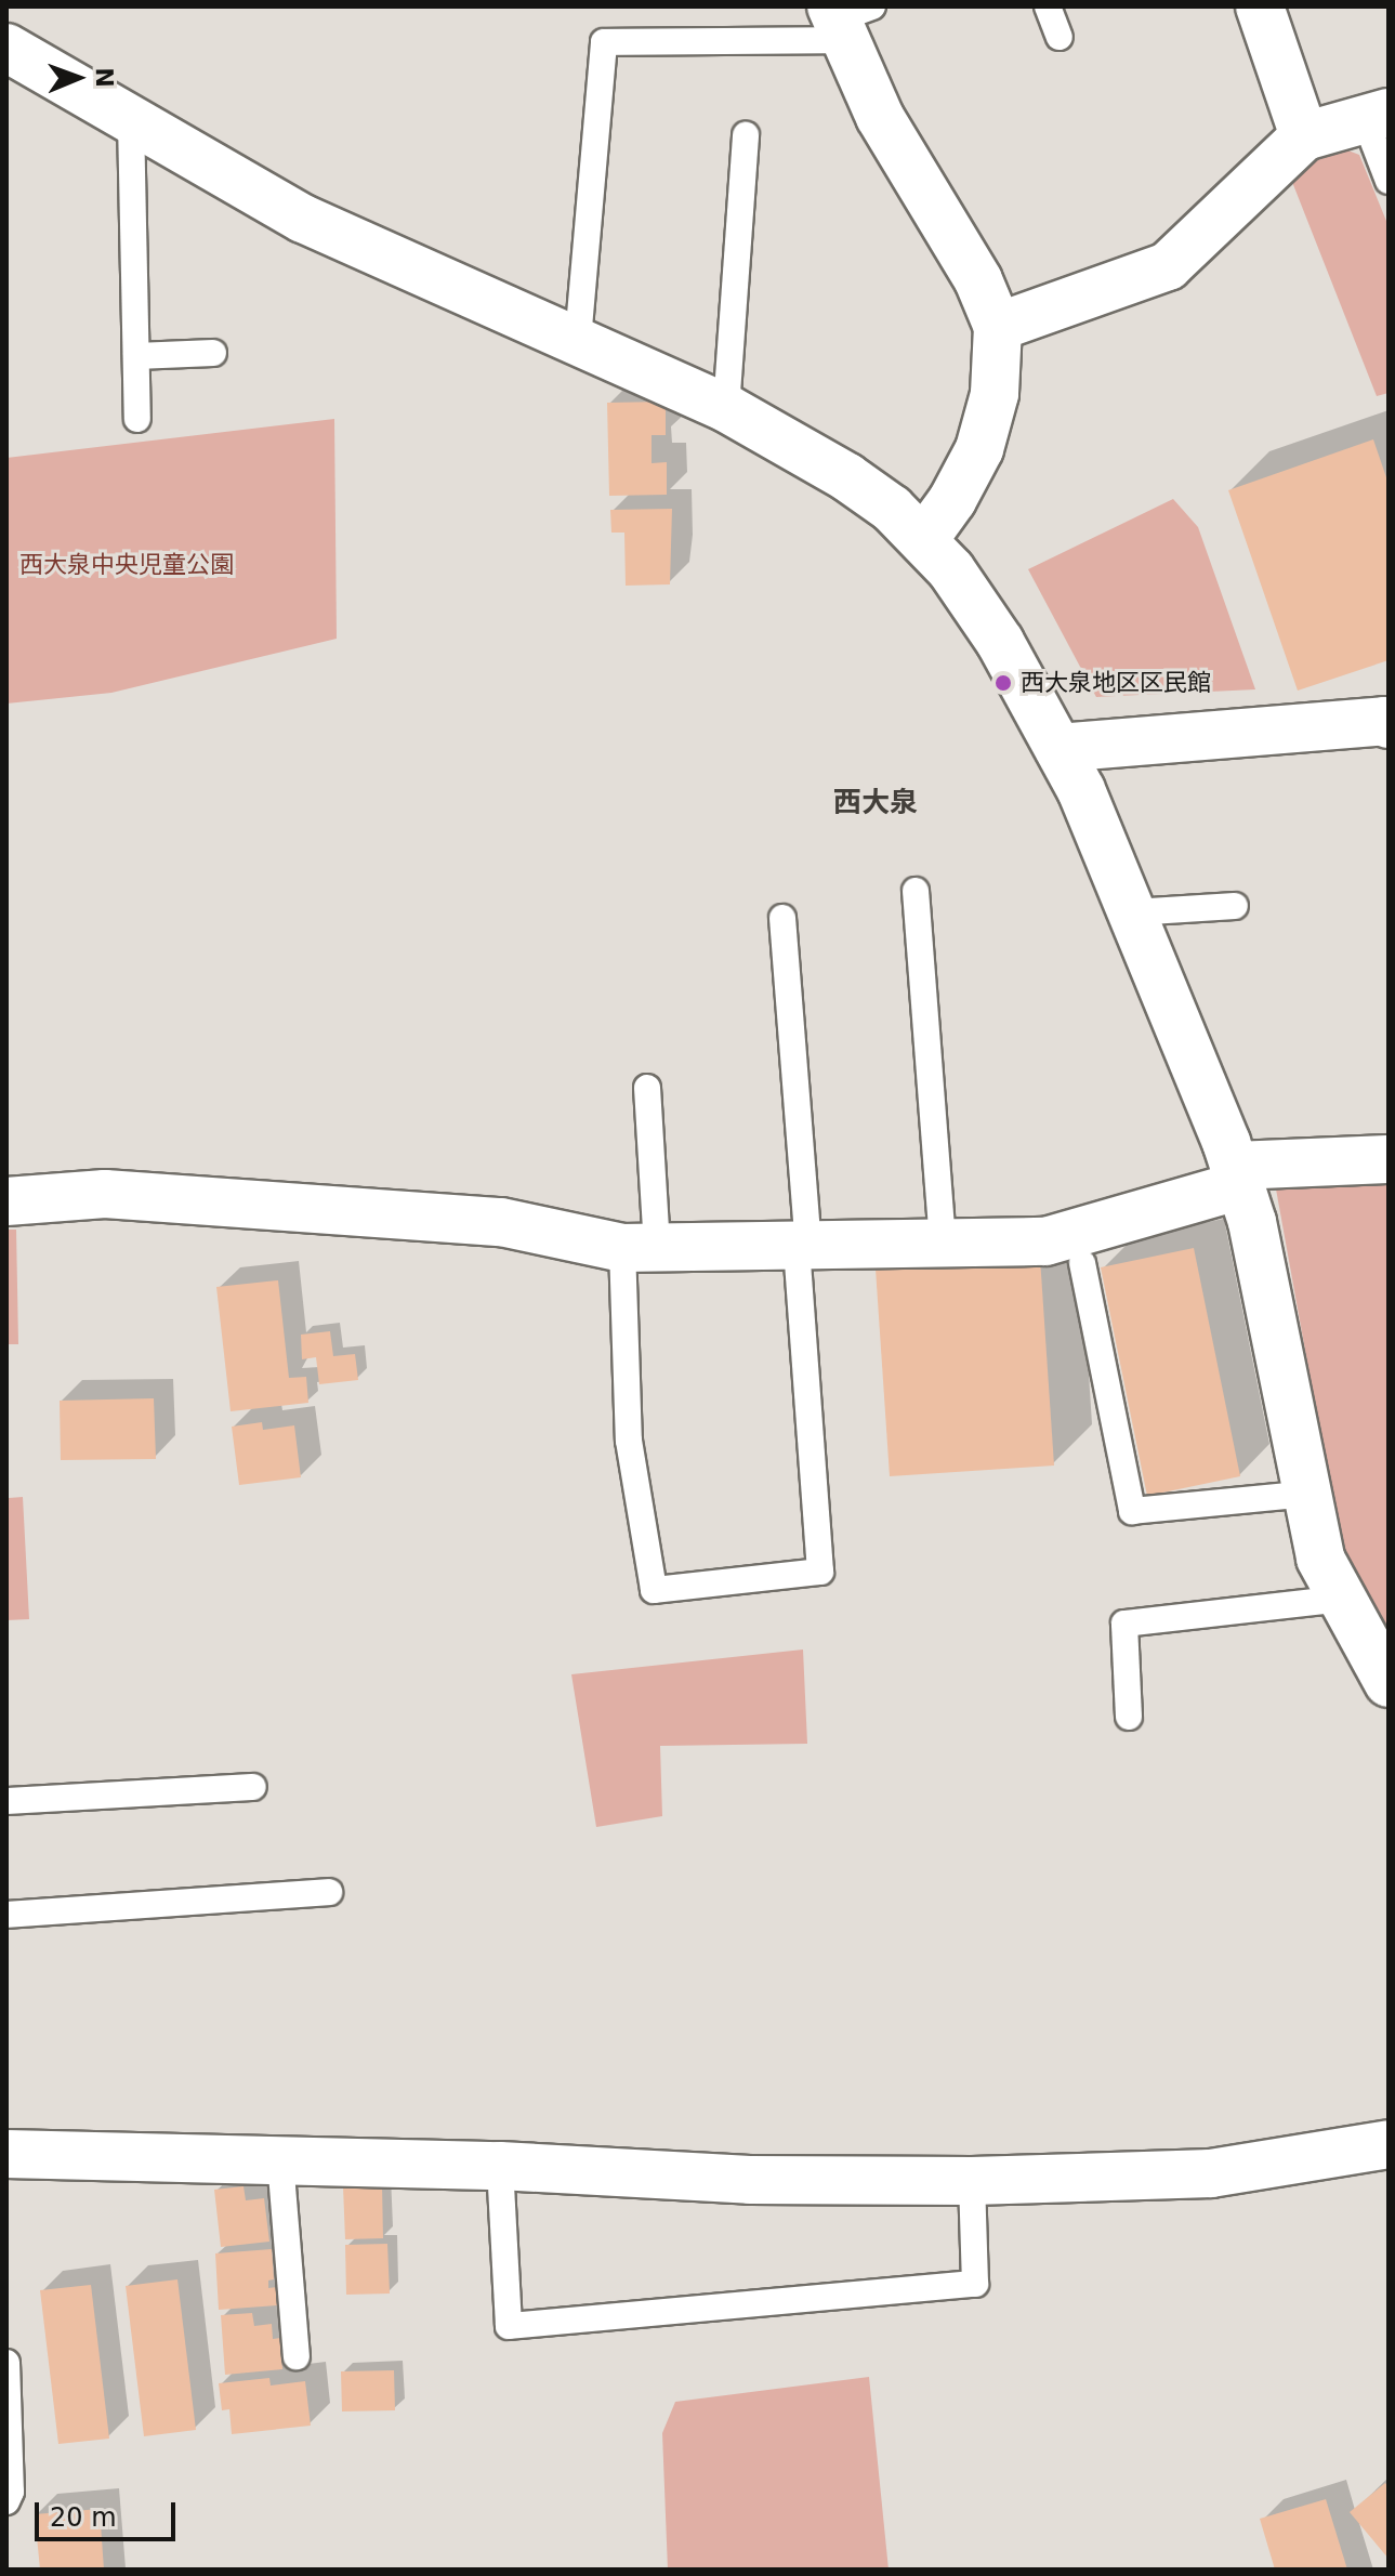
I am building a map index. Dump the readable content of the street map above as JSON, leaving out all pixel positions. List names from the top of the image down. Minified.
{"districts":["西大泉"],"parks":["西大泉中央児童公園"],"places":["西大泉地区区民館"],"scale_bar":"20 m","north":"right"}
